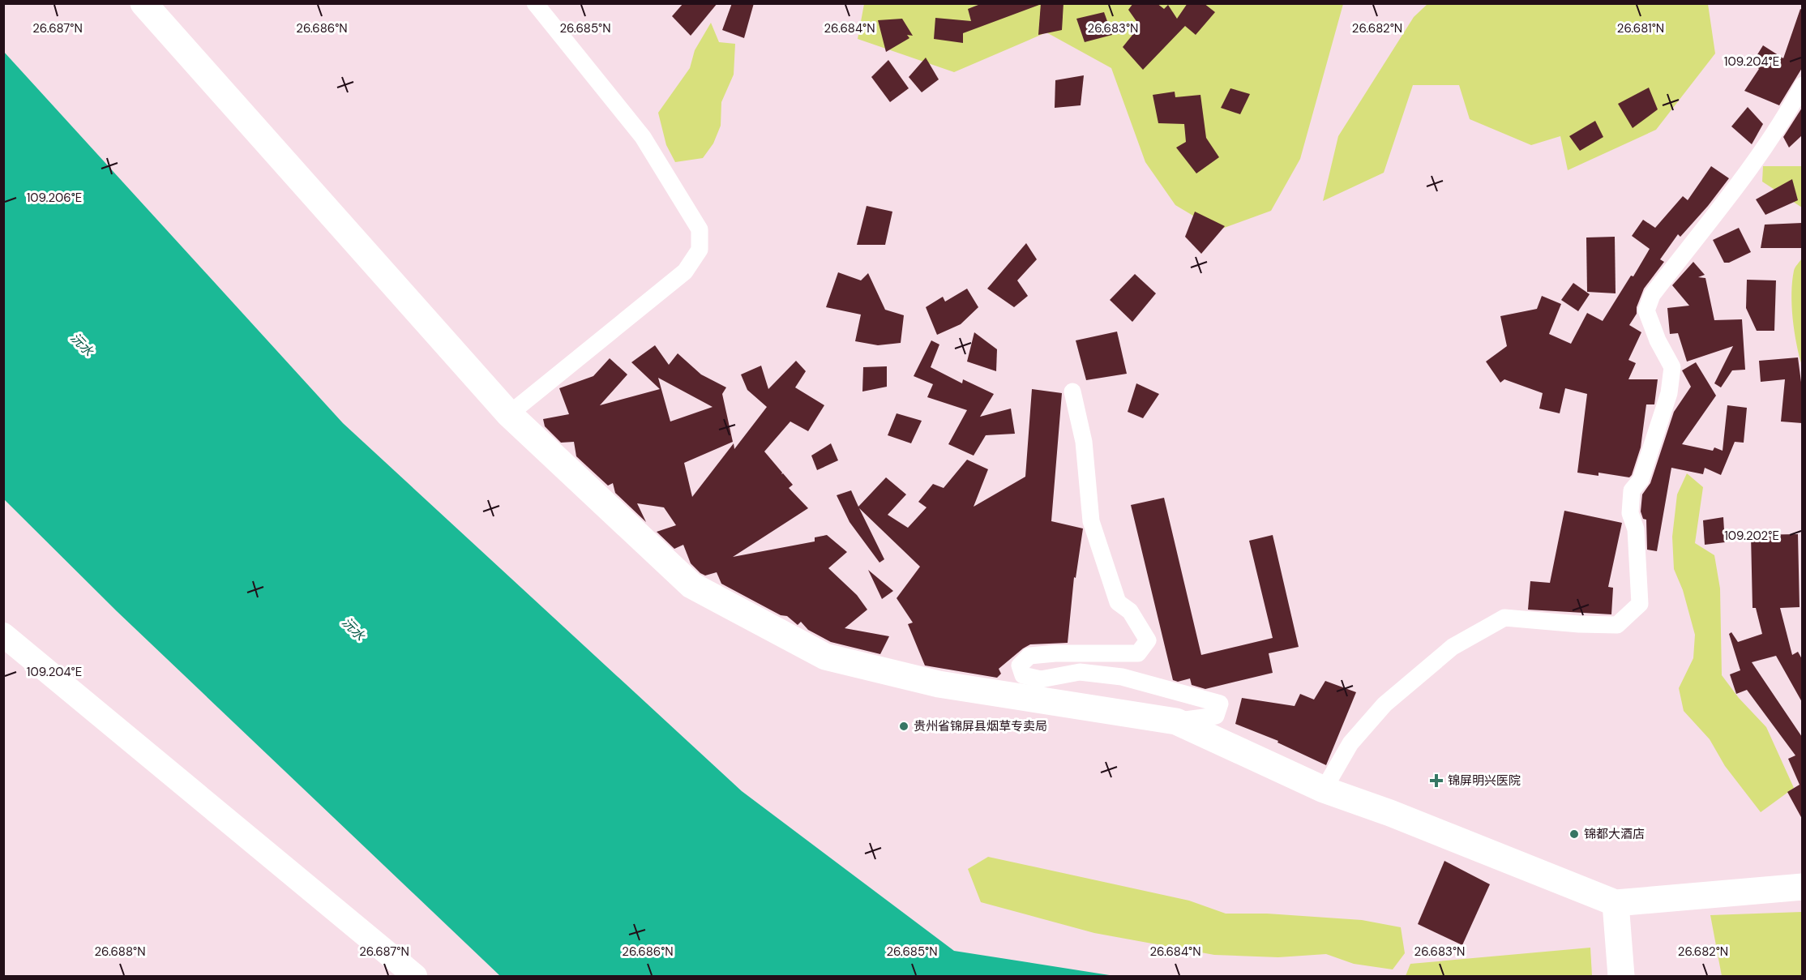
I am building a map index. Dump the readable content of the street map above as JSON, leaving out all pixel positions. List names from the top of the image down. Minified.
{"water":["沅水"],"places":{"other":["贵州省锦屏县烟草专卖局","锦都大酒店"],"health":["锦屏明兴医院"]},"coordinates":["26.687°N","26.686°N","26.685°N","26.684°N","26.683°N","26.682°N","26.681°N","109.204°E","109.206°E","109.202°E","26.688°N"]}
